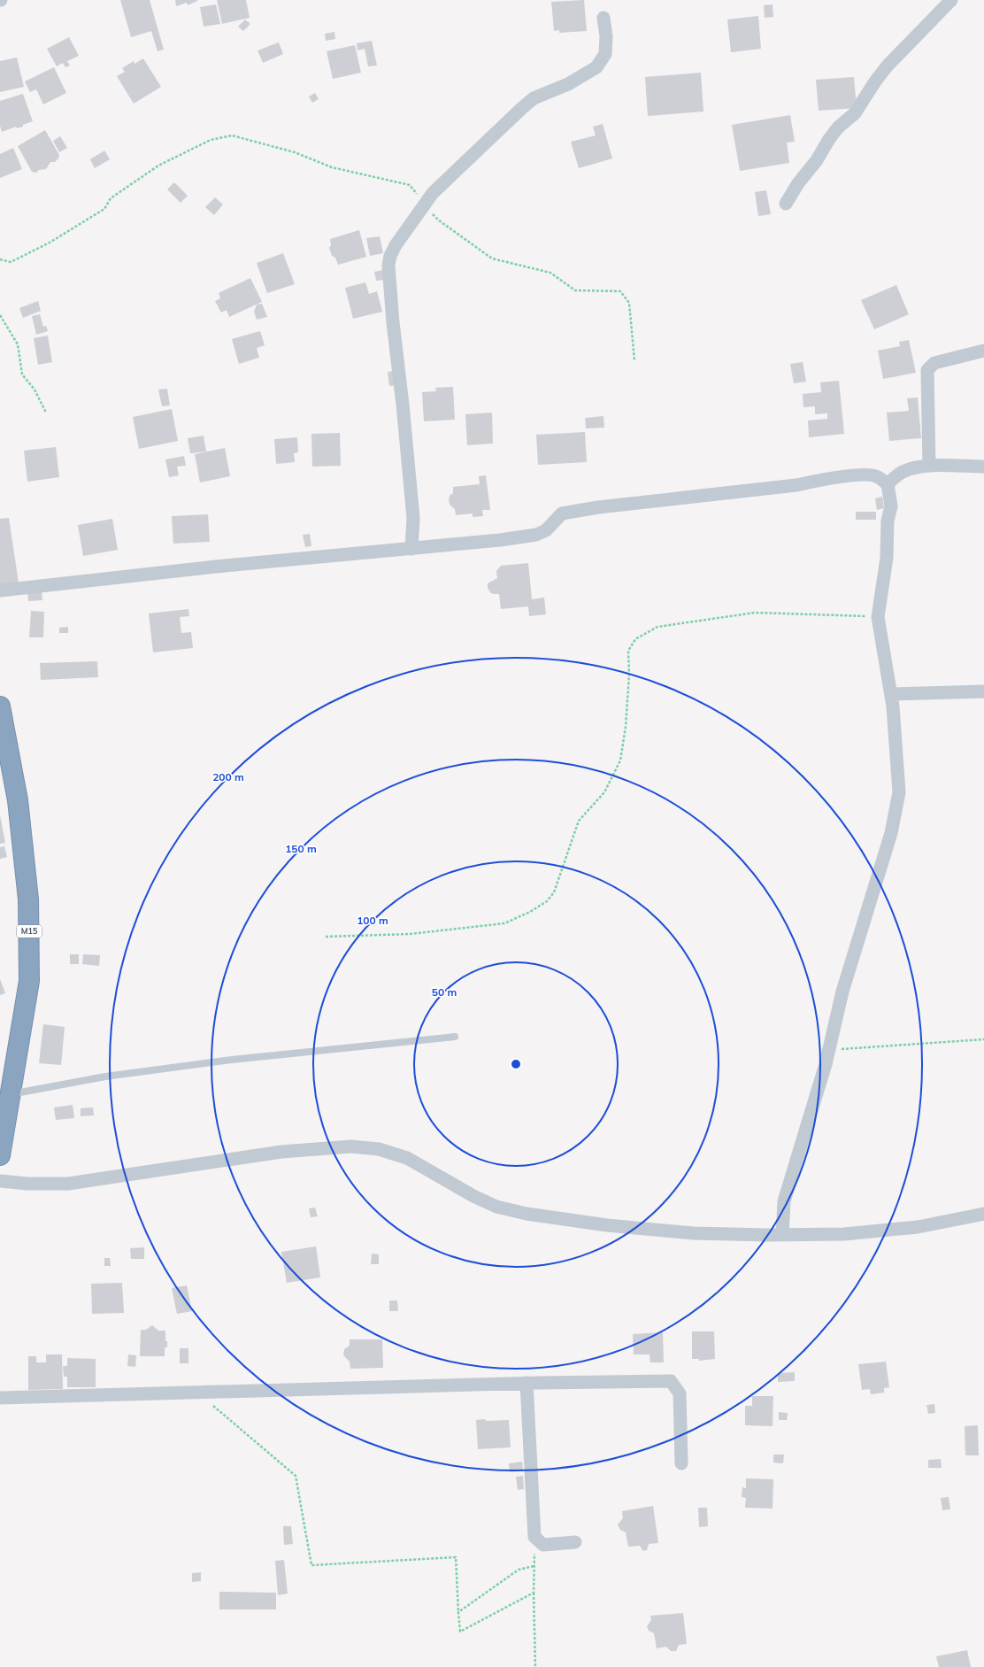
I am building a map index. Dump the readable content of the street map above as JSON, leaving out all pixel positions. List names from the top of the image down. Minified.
{"streets":{"highway":["M15"]},"rings":["200 m","150 m","100 m","50 m"]}
